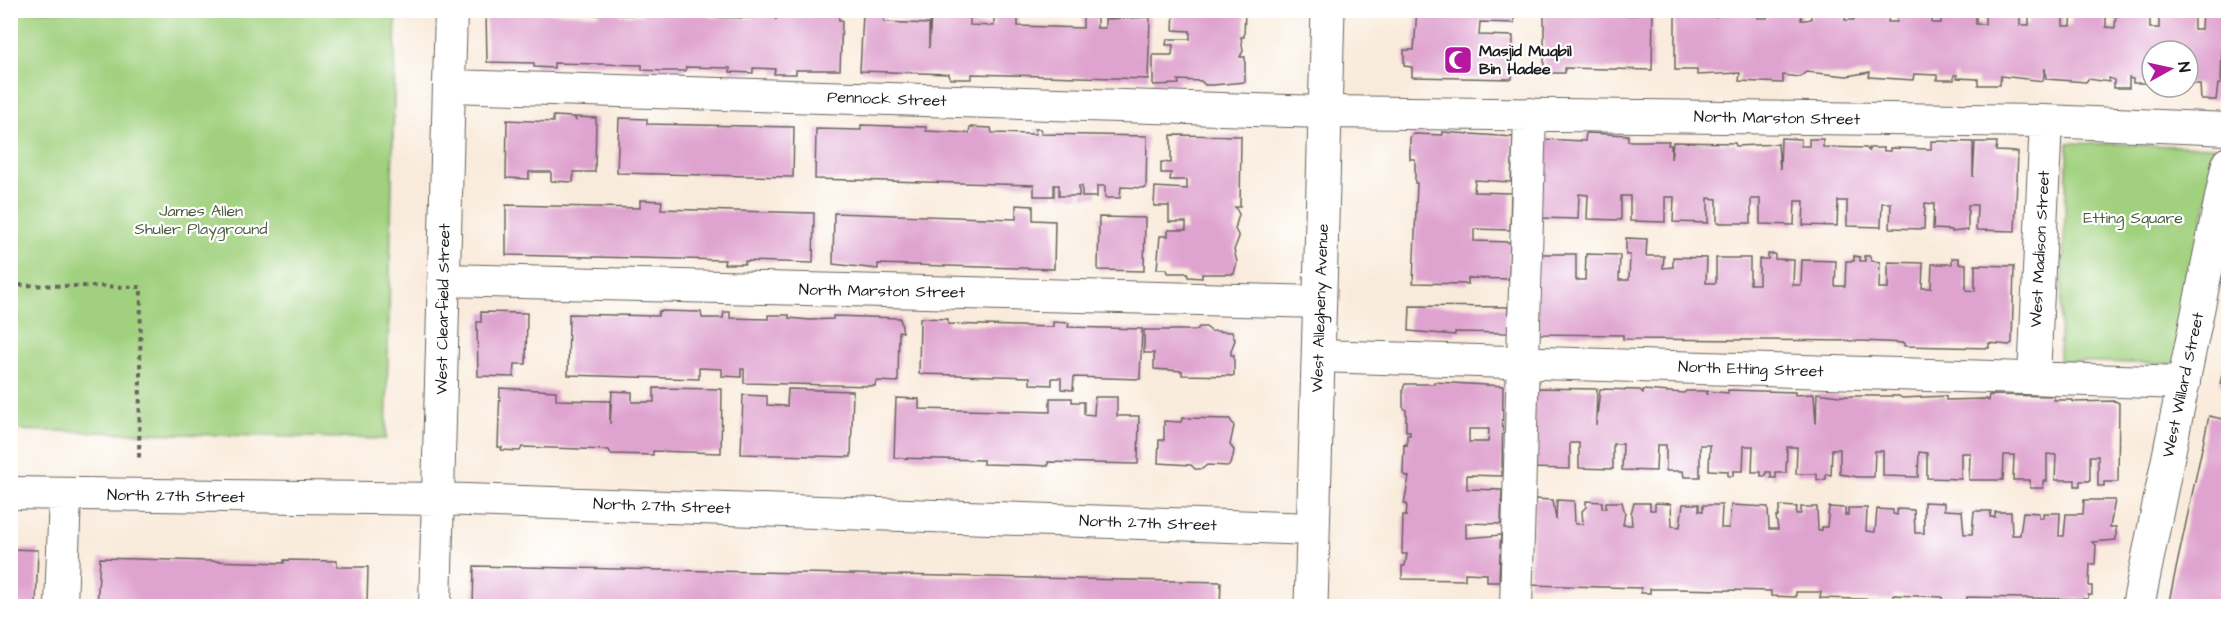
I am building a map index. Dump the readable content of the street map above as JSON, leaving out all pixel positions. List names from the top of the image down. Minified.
{"streets":{"main road":["West Allegheny Avenue"],"street":["Pennock Street","North Marston Street","West Madison Street","West Clearfield Street","North Etting Street","West Willard Street","North 27th Street"]},"crossings":[["Pennock Street","North Marston Street"],["Pennock Street","West Allegheny Avenue"],["Pennock Street","West Clearfield Street"],["North Marston Street","West Madison Street"],["North Marston Street","West Allegheny Avenue"],["North Marston Street","West Clearfield Street"],["West Madison Street","North Etting Street"],["West Allegheny Avenue","North Etting Street"],["West Allegheny Avenue","North 27th Street"],["West Clearfield Street","North 27th Street"],["North Etting Street","West Willard Street"]],"parks":["James Allen Shuler Playground","Etting Square"],"places":{"mosque":["Masjid Muqbil Bin Hadee"]},"north":"right"}
